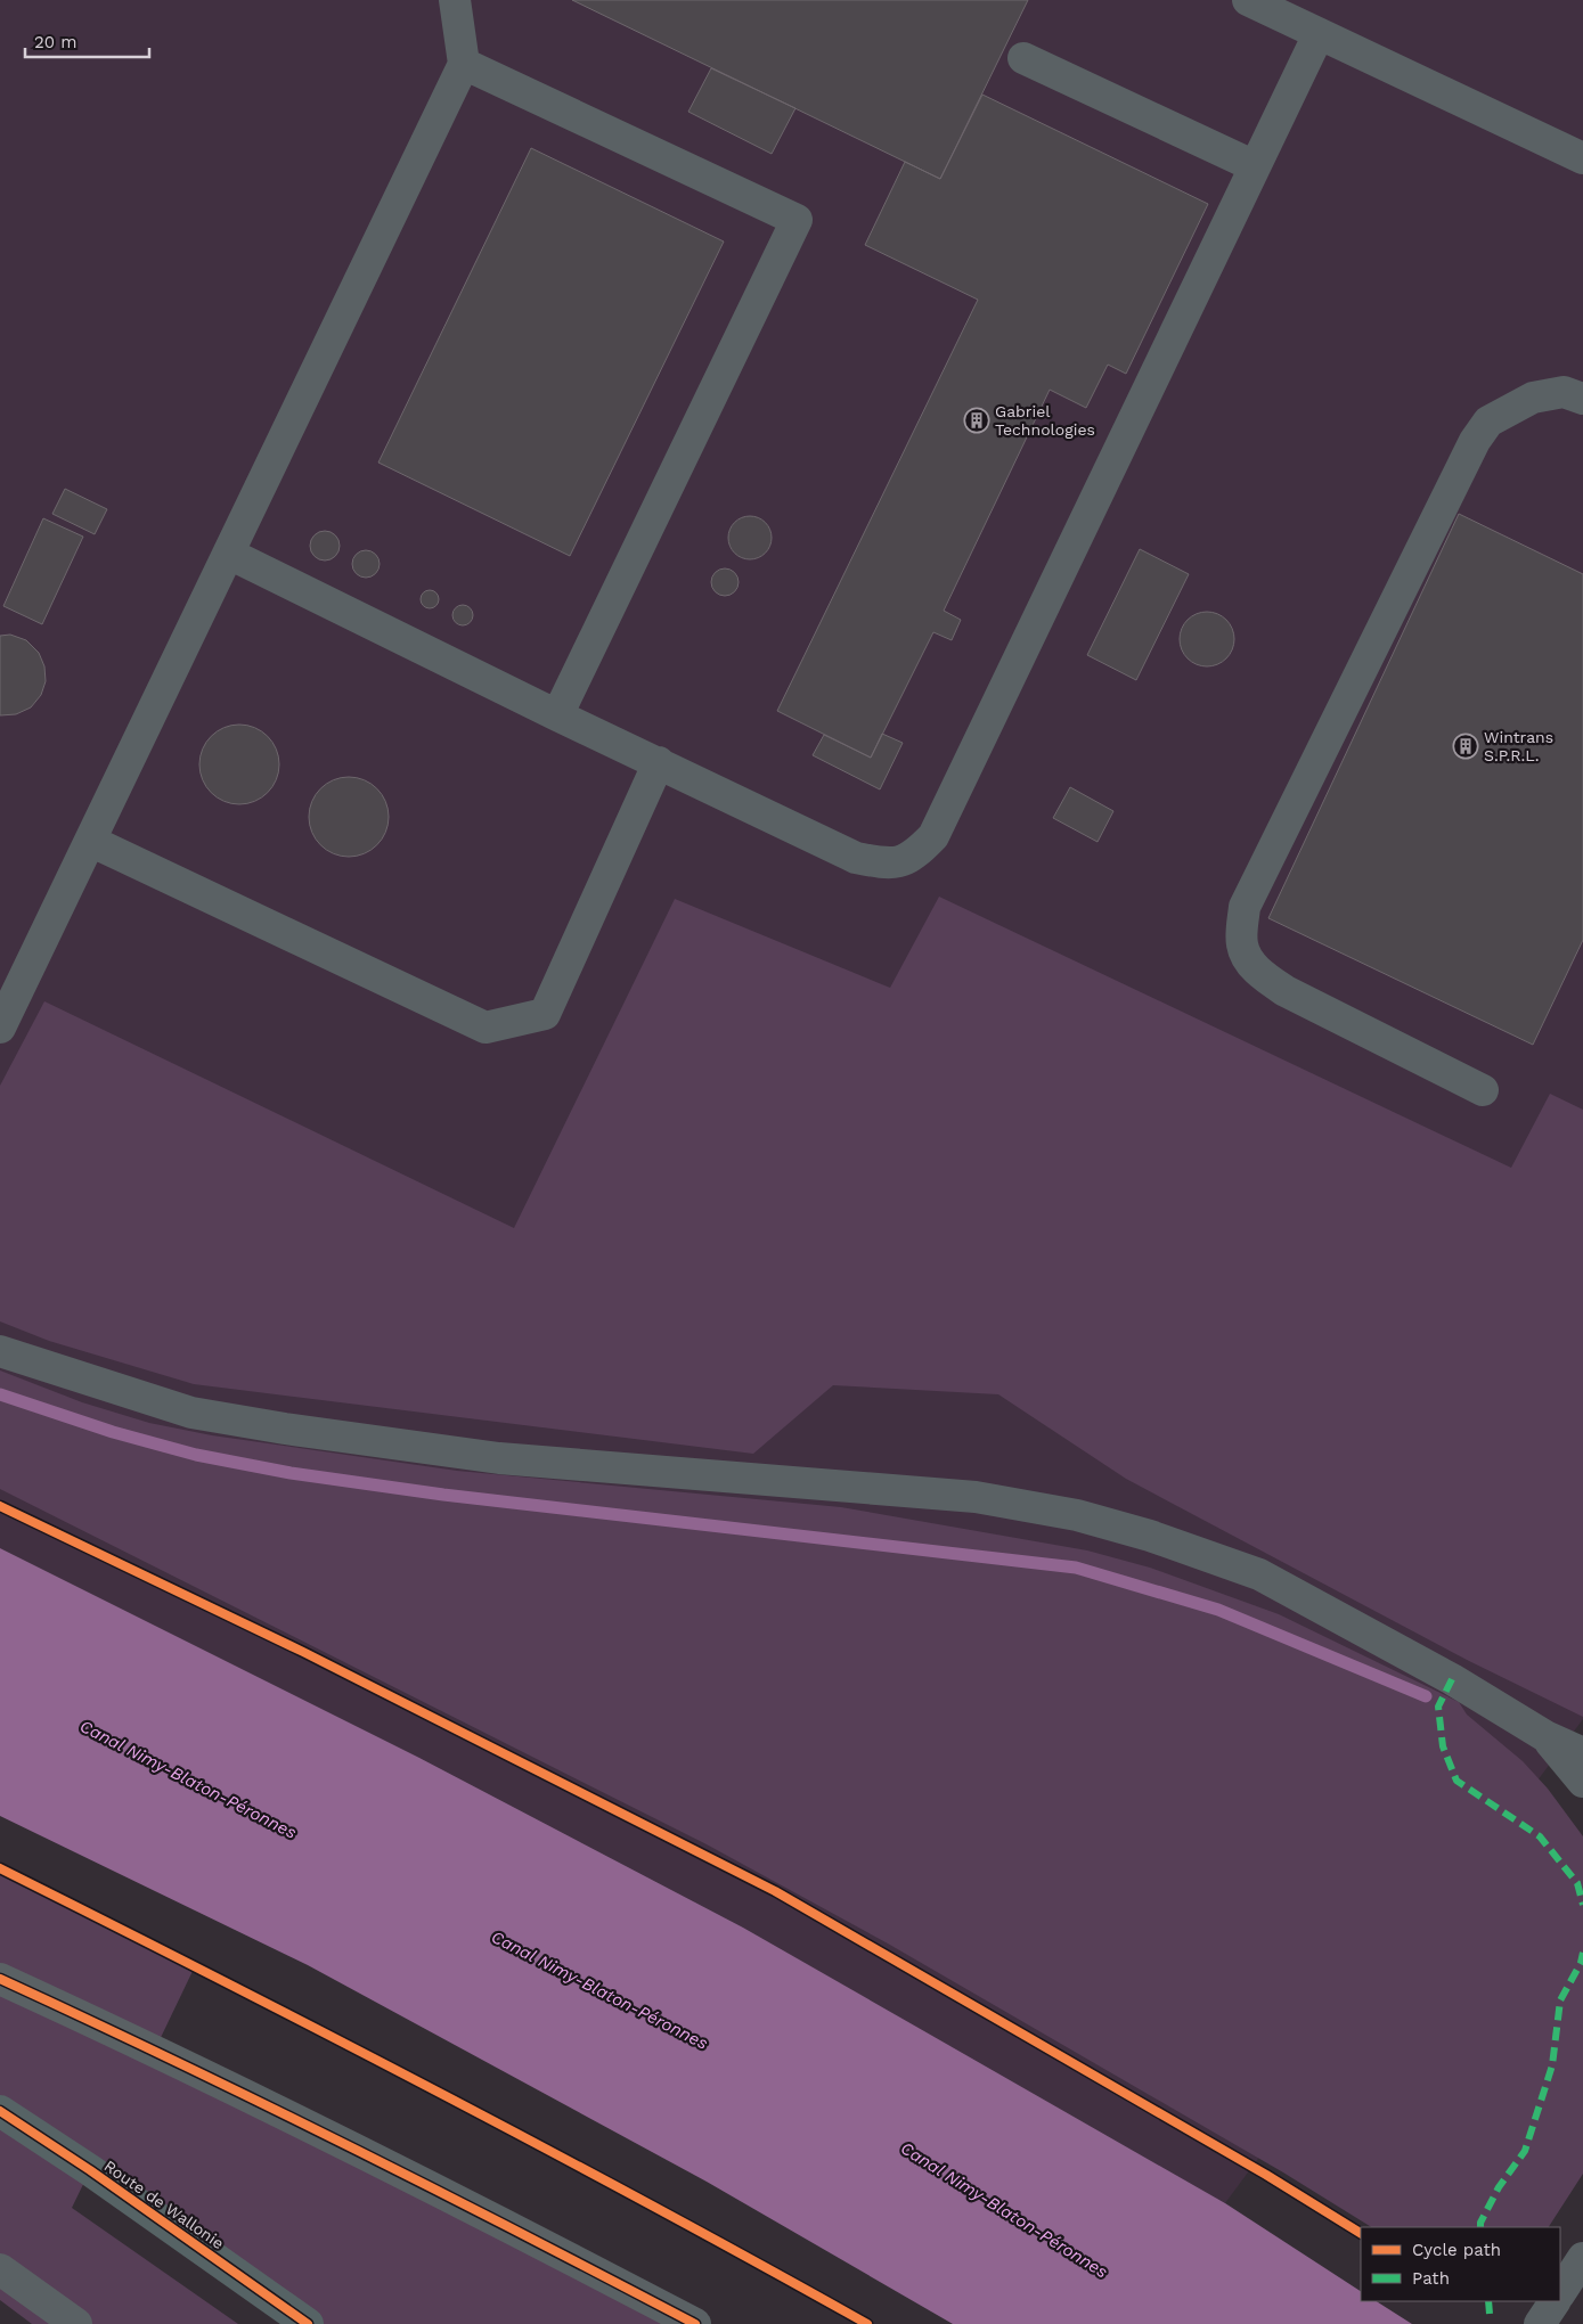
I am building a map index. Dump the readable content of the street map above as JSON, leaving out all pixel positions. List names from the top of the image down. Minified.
{"streets":{"main road":["Route de Wallonie"]},"water":["Canal Nimy-Blaton-Péronnes"],"places":{"building":["Gabriel Technologies","Wintrans S.P.R.L."]},"legend":["Cycle path","Path"],"scale_bar":"20 m"}
